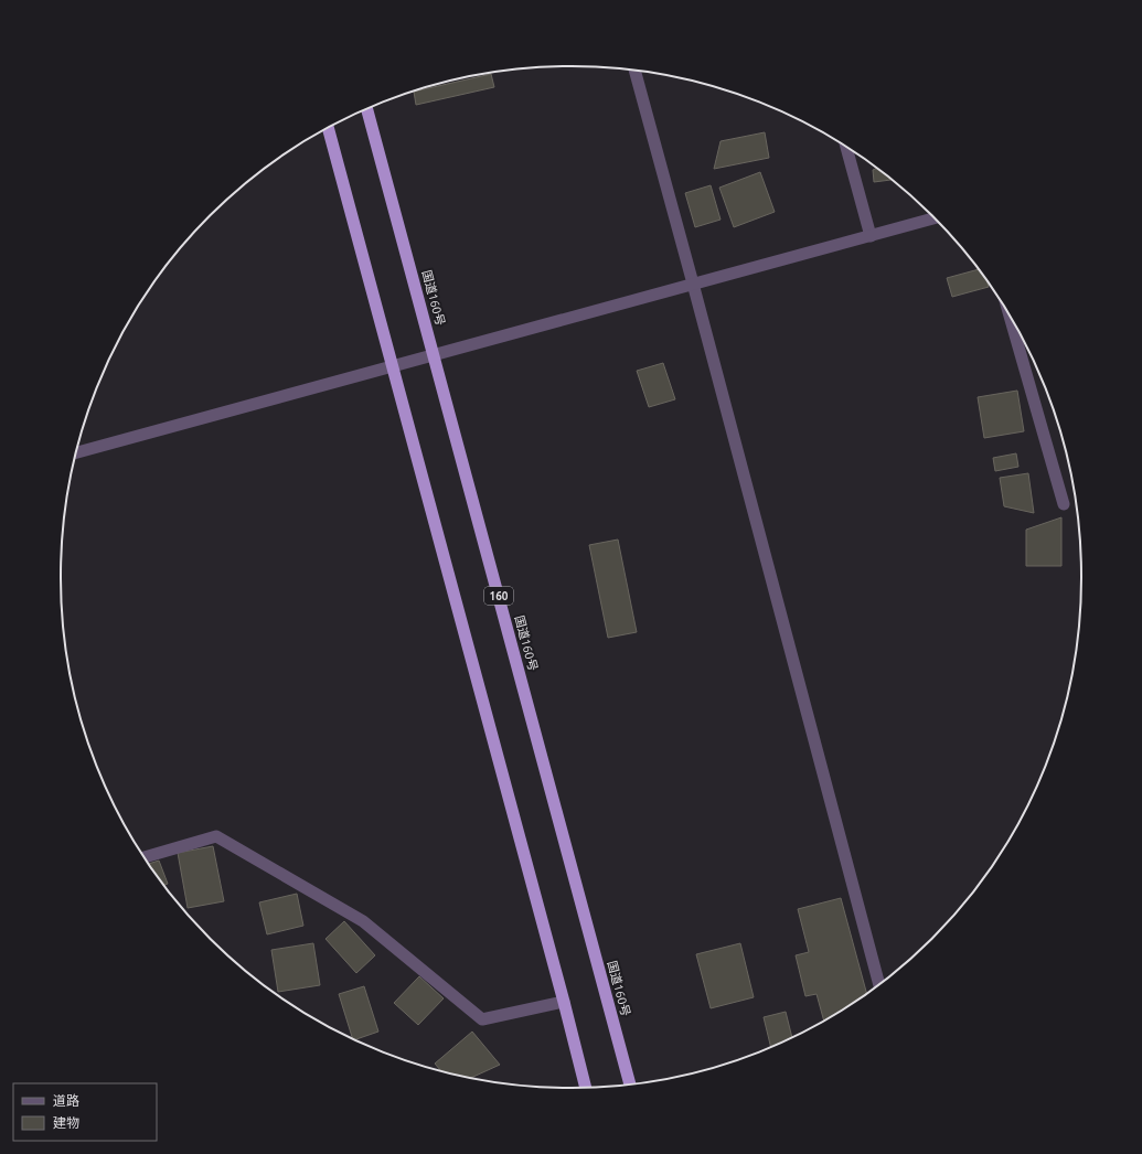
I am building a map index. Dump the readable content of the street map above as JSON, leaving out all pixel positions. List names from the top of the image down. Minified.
{"streets":{"highway":["国道160号","160"]},"legend":["道路","建物"]}
